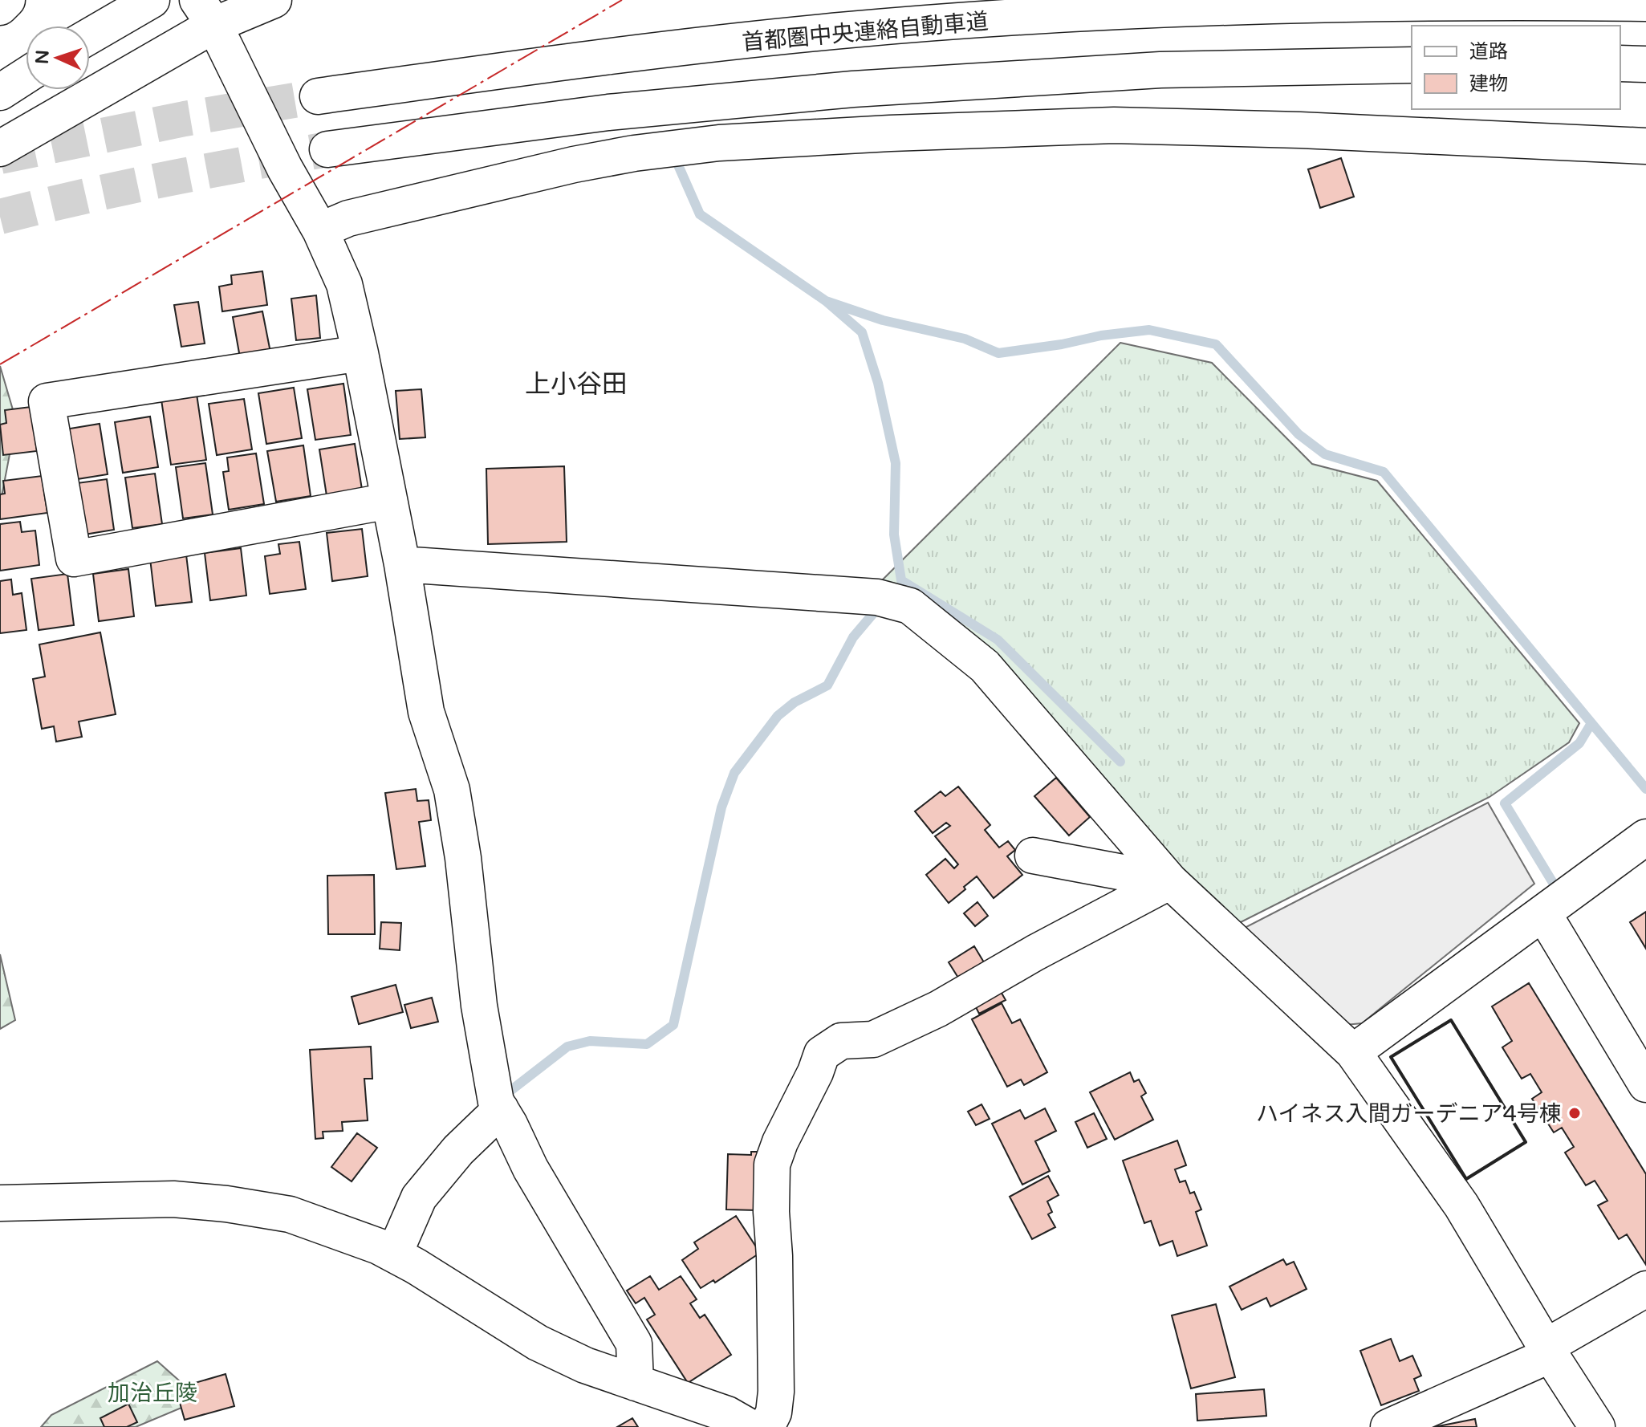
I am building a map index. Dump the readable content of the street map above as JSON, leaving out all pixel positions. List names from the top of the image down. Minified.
{"streets":{"main road":["首都圏中央連絡自動車道"]},"districts":["上小谷田"],"parks":["加治丘陵"],"places":["ハイネス入間ガーデニア4号棟"],"legend":["道路","建物"],"north":"left"}
